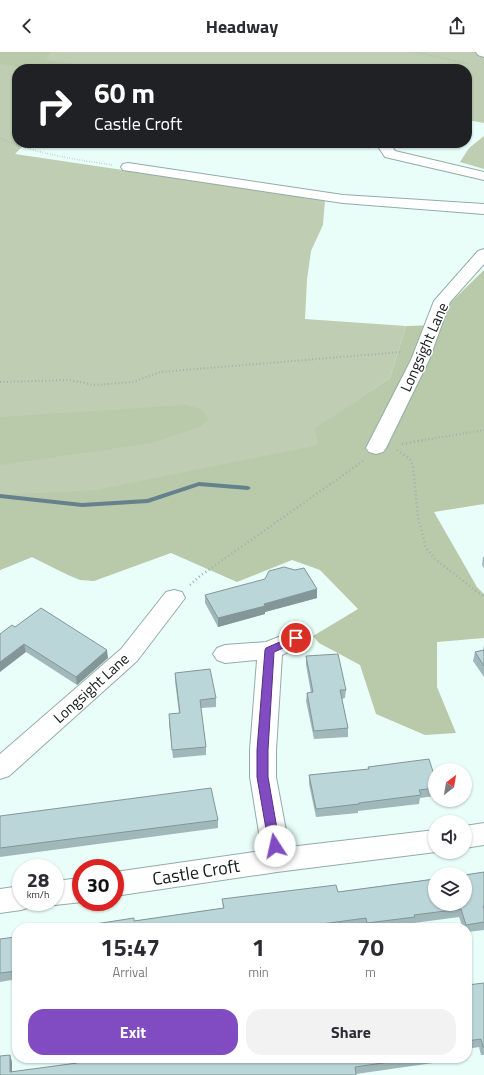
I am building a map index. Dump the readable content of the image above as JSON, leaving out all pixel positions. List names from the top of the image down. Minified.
{"streets":{"street":["Longsight Lane","Castle Croft"]},"north":"top right","page":{"header":"Headway","turn":["60 m","Castle Croft"],"speed":"28 km/h","limit":"30","eta":["15:47","Arrival","1","min","70","m"],"buttons":["Exit","Share"]}}
